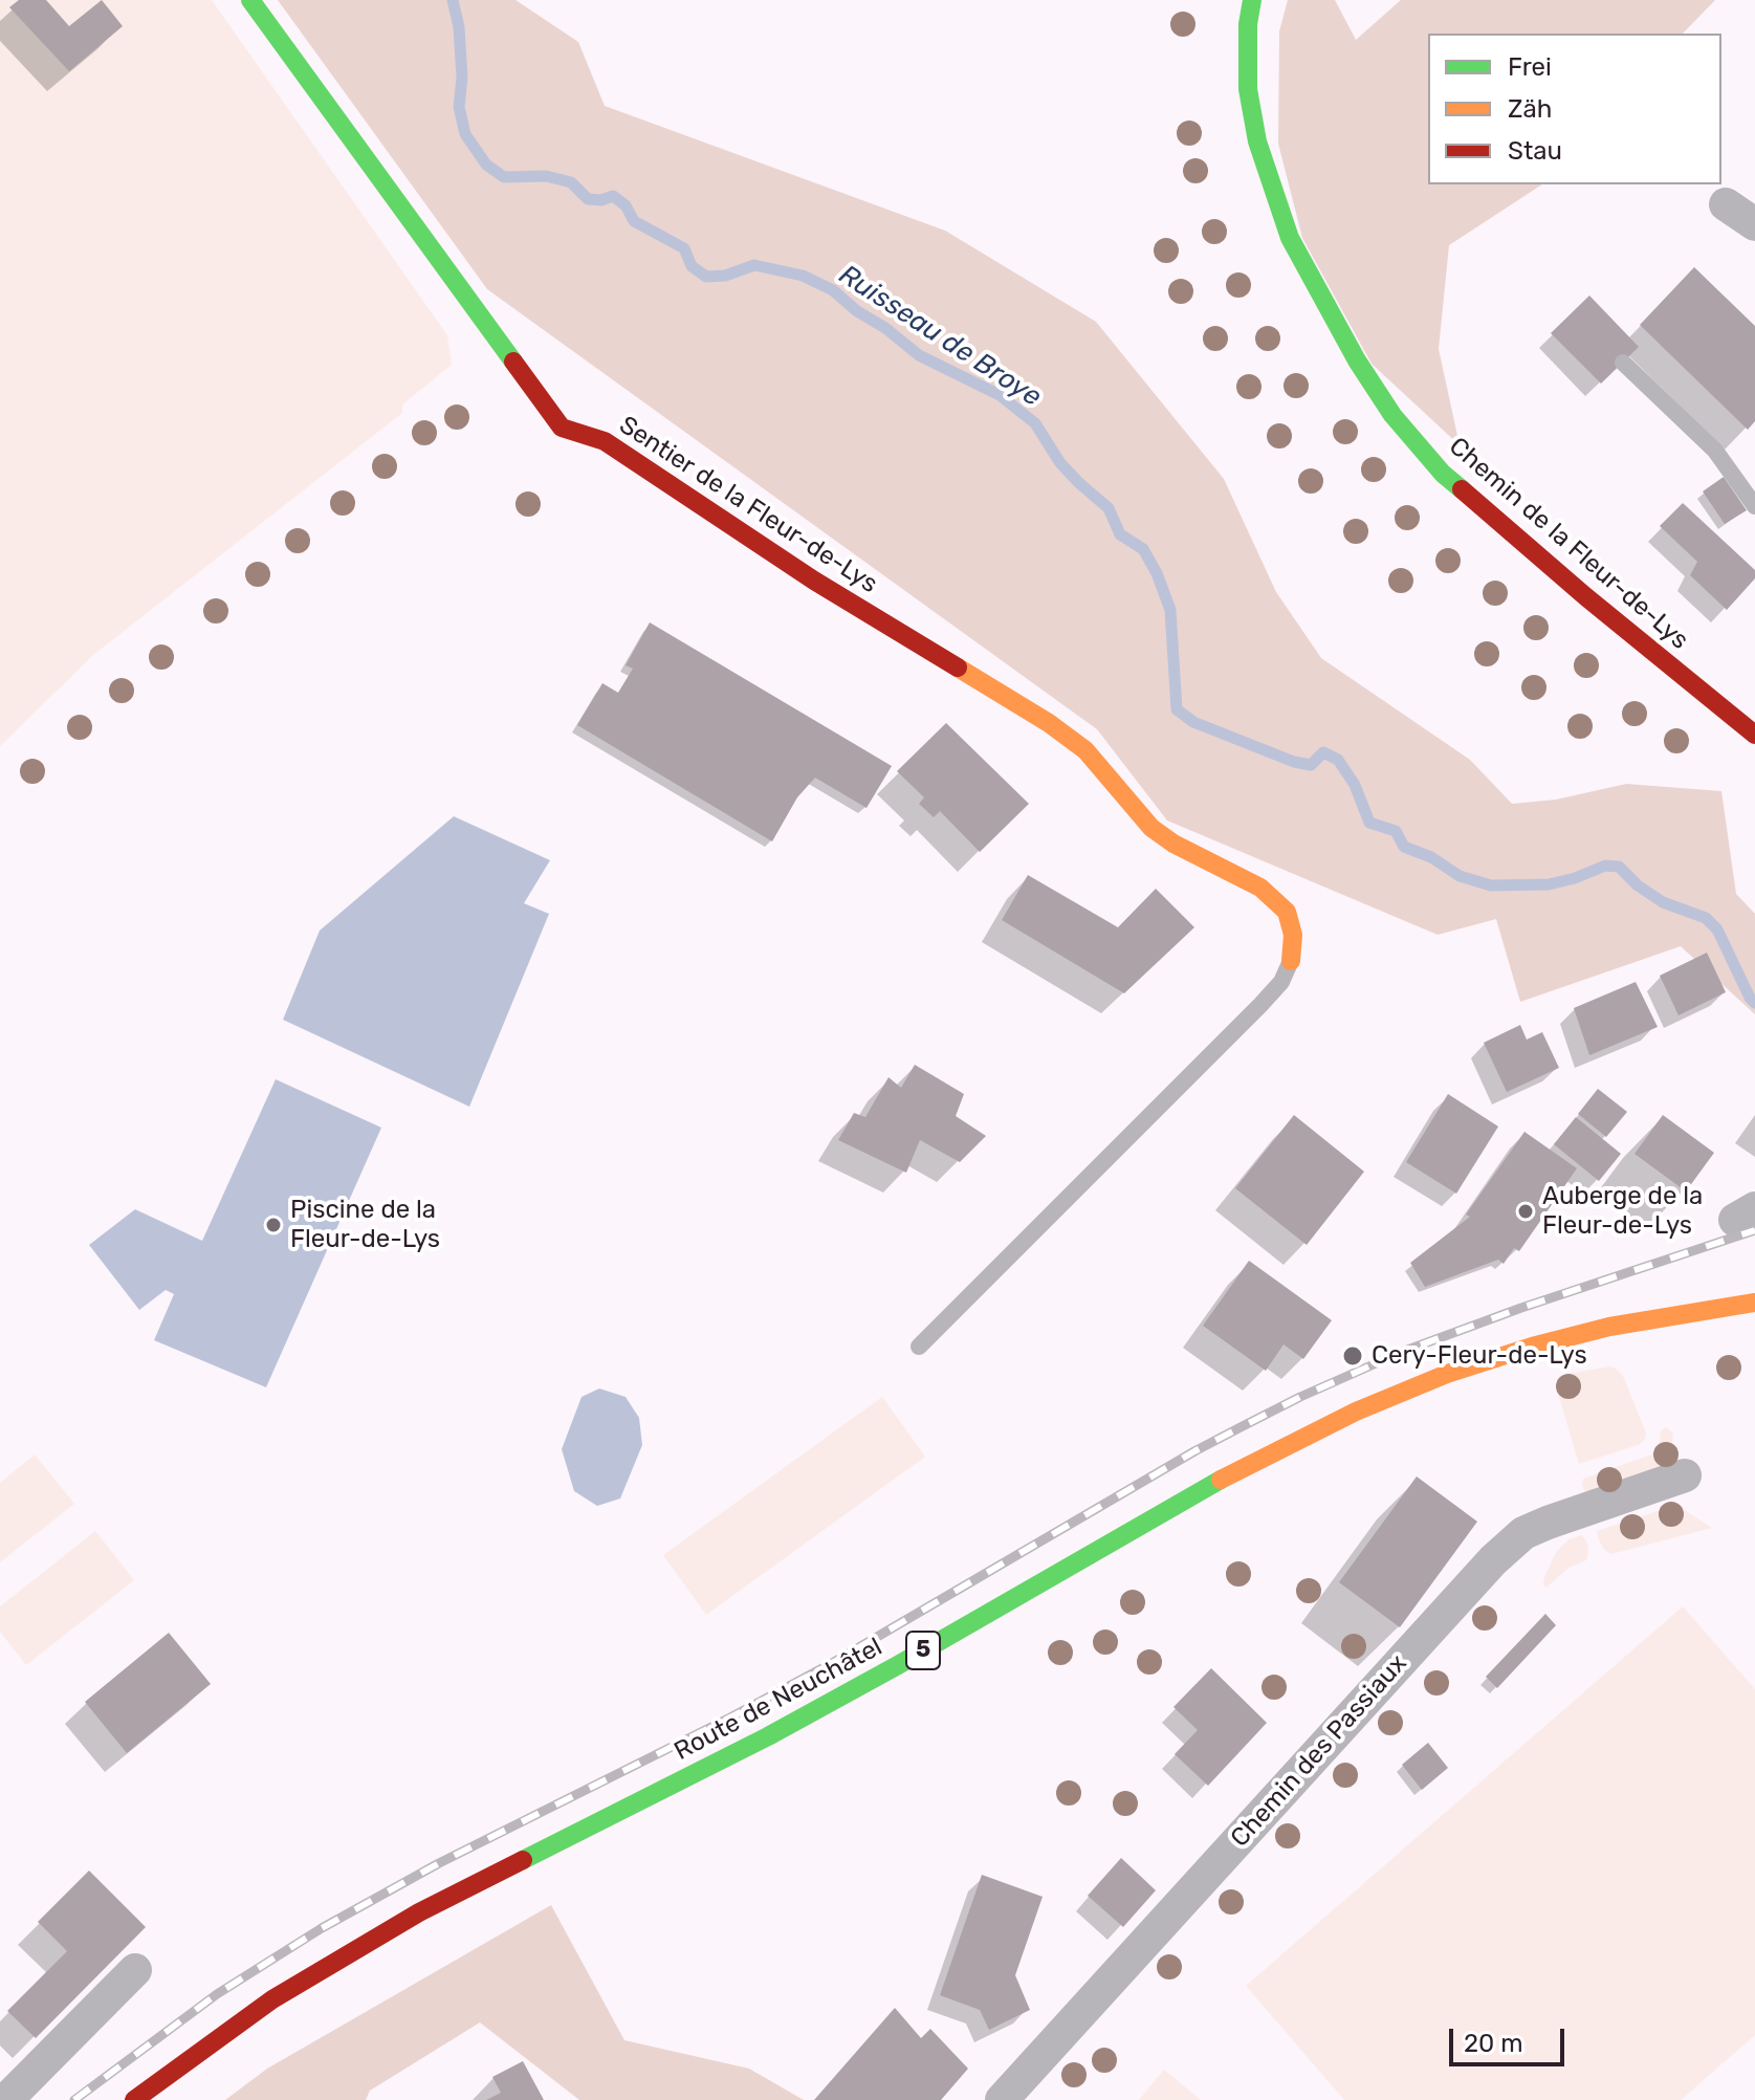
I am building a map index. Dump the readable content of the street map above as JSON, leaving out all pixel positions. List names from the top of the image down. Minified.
{"streets":{"street":["Sentier de la Fleur-de-Lys","Chemin de la Fleur-de-Lys","5","Route de Neuchâtel","Chemin des Passiaux"]},"water":["Ruisseau de Broye"],"places":["Auberge de la Fleur-de-Lys","Piscine de la Fleur-de-Lys","Cery-Fleur-de-Lys"],"legend":["Frei","Zäh","Stau"],"scale_bar":"20 m"}
